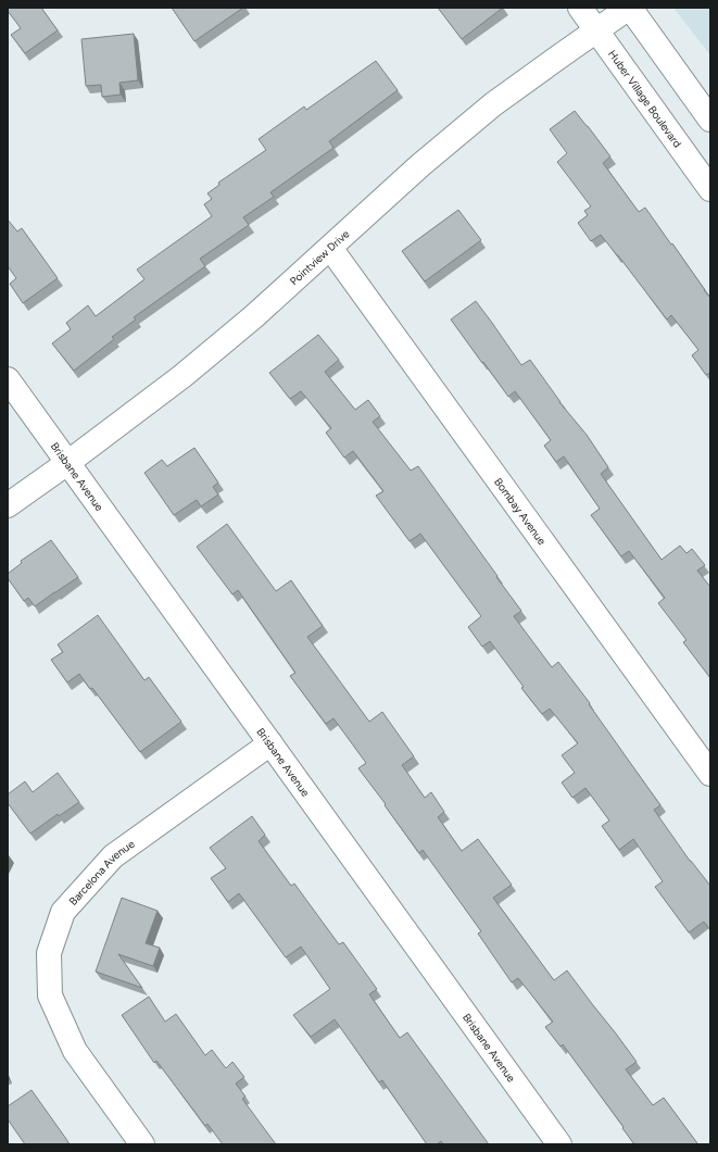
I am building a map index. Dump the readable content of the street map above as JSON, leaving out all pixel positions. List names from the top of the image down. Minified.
{"streets":{"street":["Huber Village Boulevard","Pointview Drive","Brisbane Avenue","Bombay Avenue","Barcelona Avenue"]},"crossings":[["Huber Village Boulevard","Pointview Drive"],["Pointview Drive","Brisbane Avenue"],["Pointview Drive","Bombay Avenue"],["Brisbane Avenue","Barcelona Avenue"]]}
